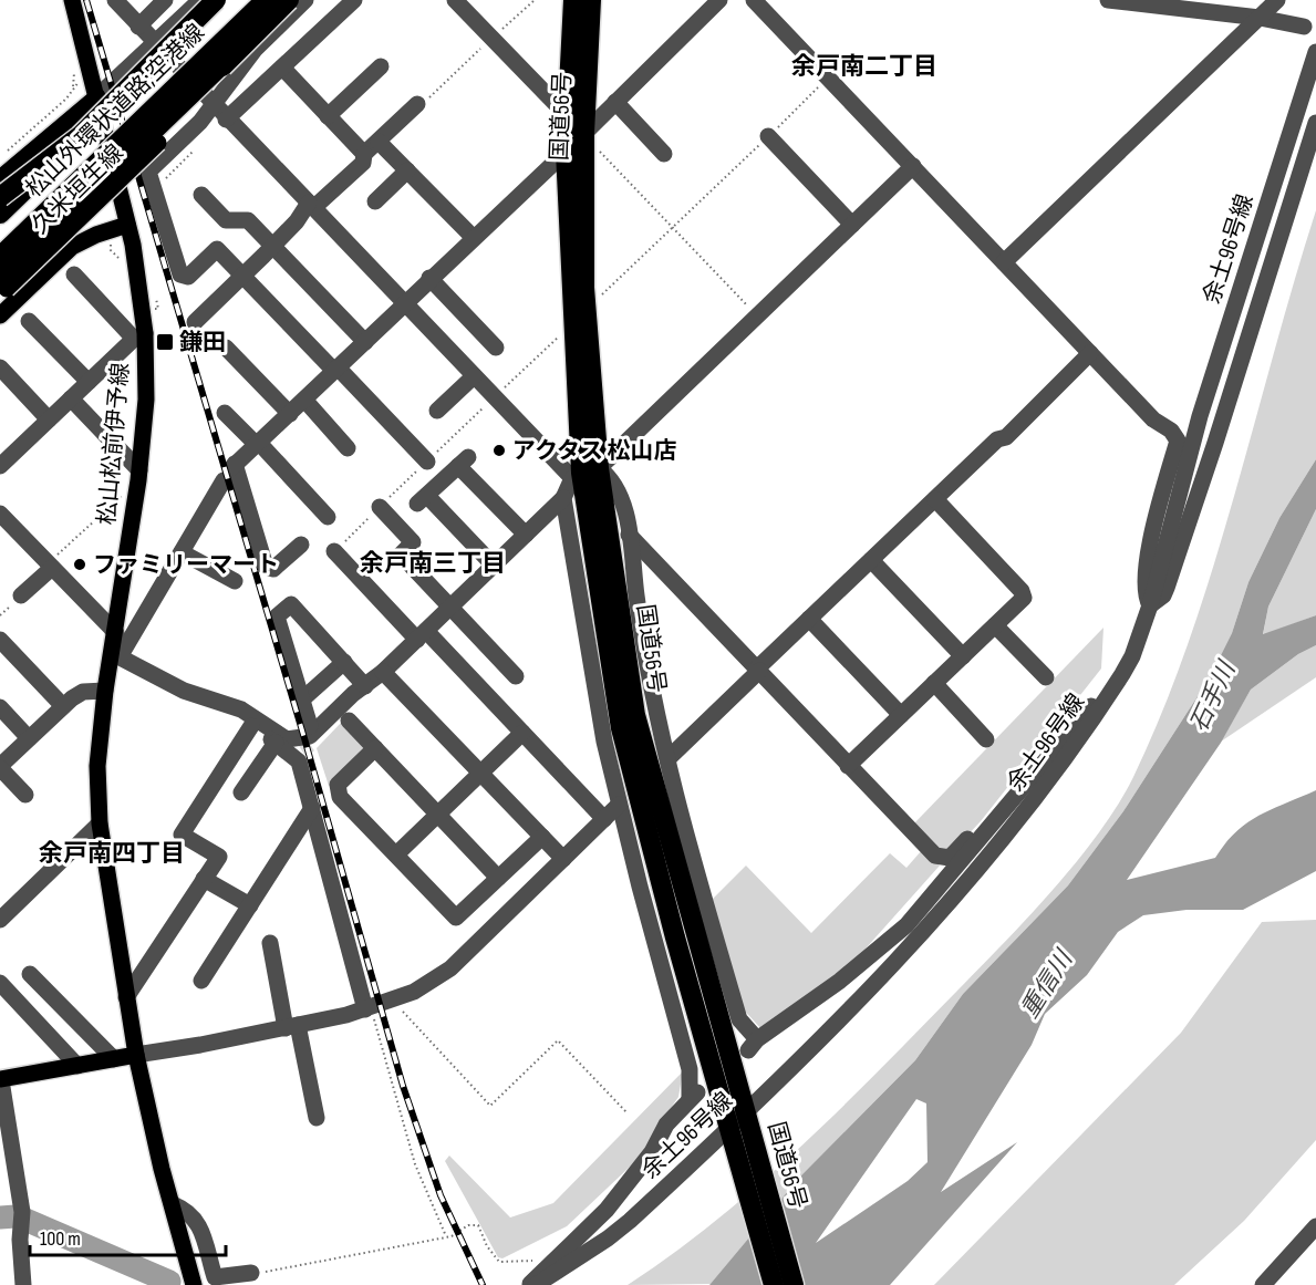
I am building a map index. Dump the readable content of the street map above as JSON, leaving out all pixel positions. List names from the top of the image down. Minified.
{"streets":{"highway":["松山外環状道路;空港線","国道56号"],"main road":["久米垣生線","松山松前伊予線"],"street":["余土96号線"]},"crossings":[["国道56号","余土96号線"],["久米垣生線","松山松前伊予線"]],"districts":["余戸南二丁目","余戸南三丁目","余戸南四丁目"],"water":["石手川","重信川"],"places":{"transit":["鎌田"],"other":["アクタス 松山店","ファミリーマート"]},"scale_bar":"100 m"}
